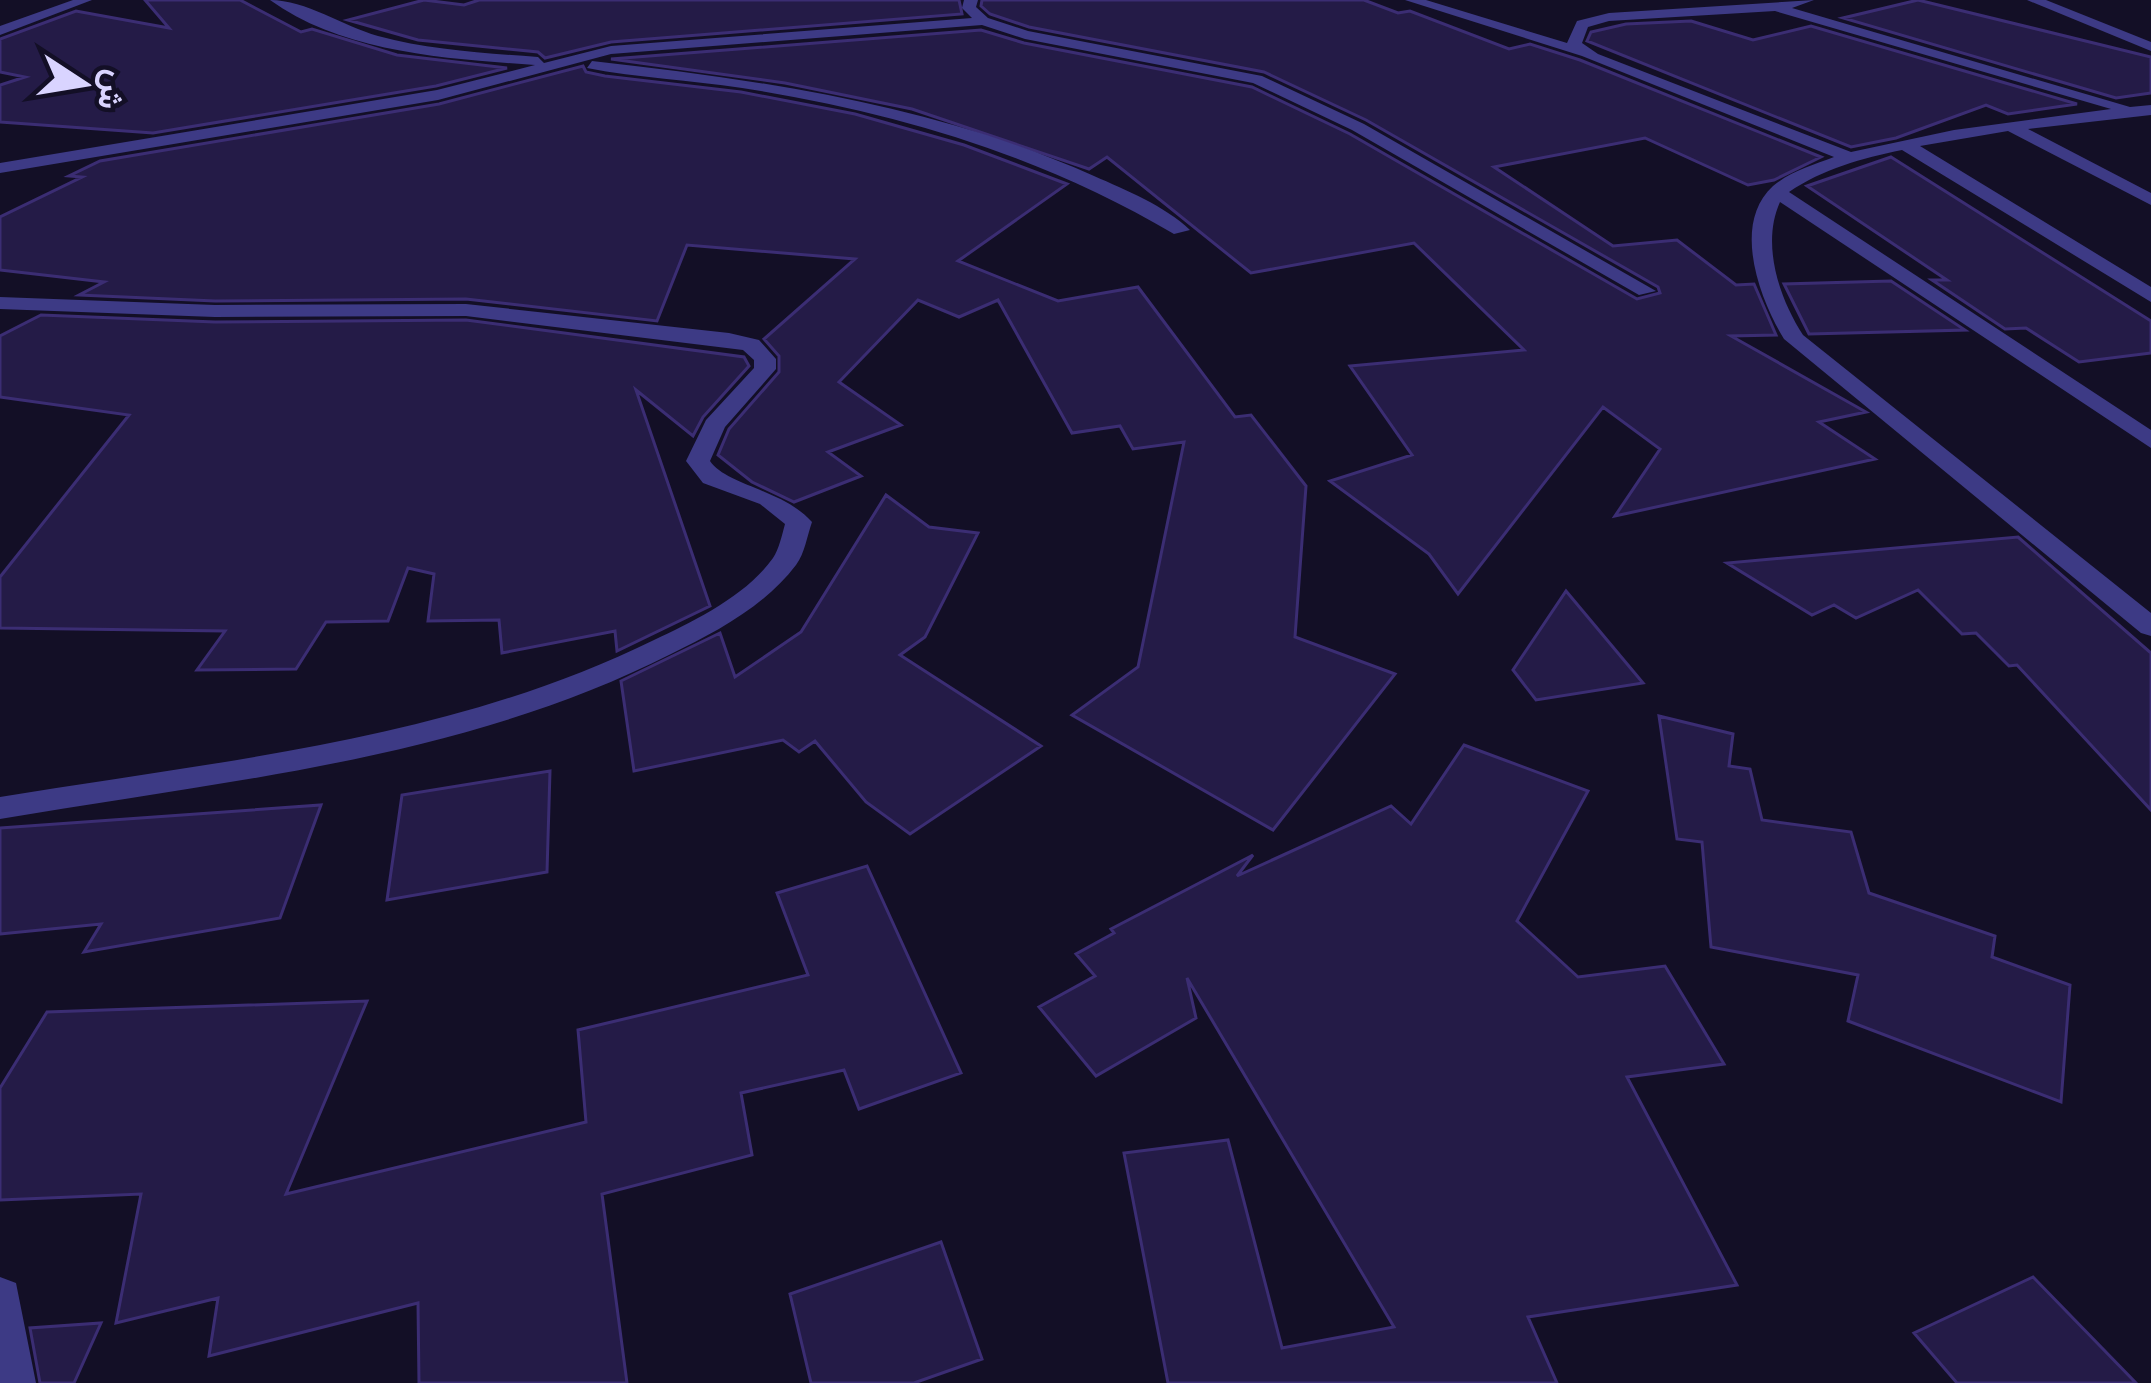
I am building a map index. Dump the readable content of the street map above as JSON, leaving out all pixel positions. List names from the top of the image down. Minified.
{"north":"right"}
